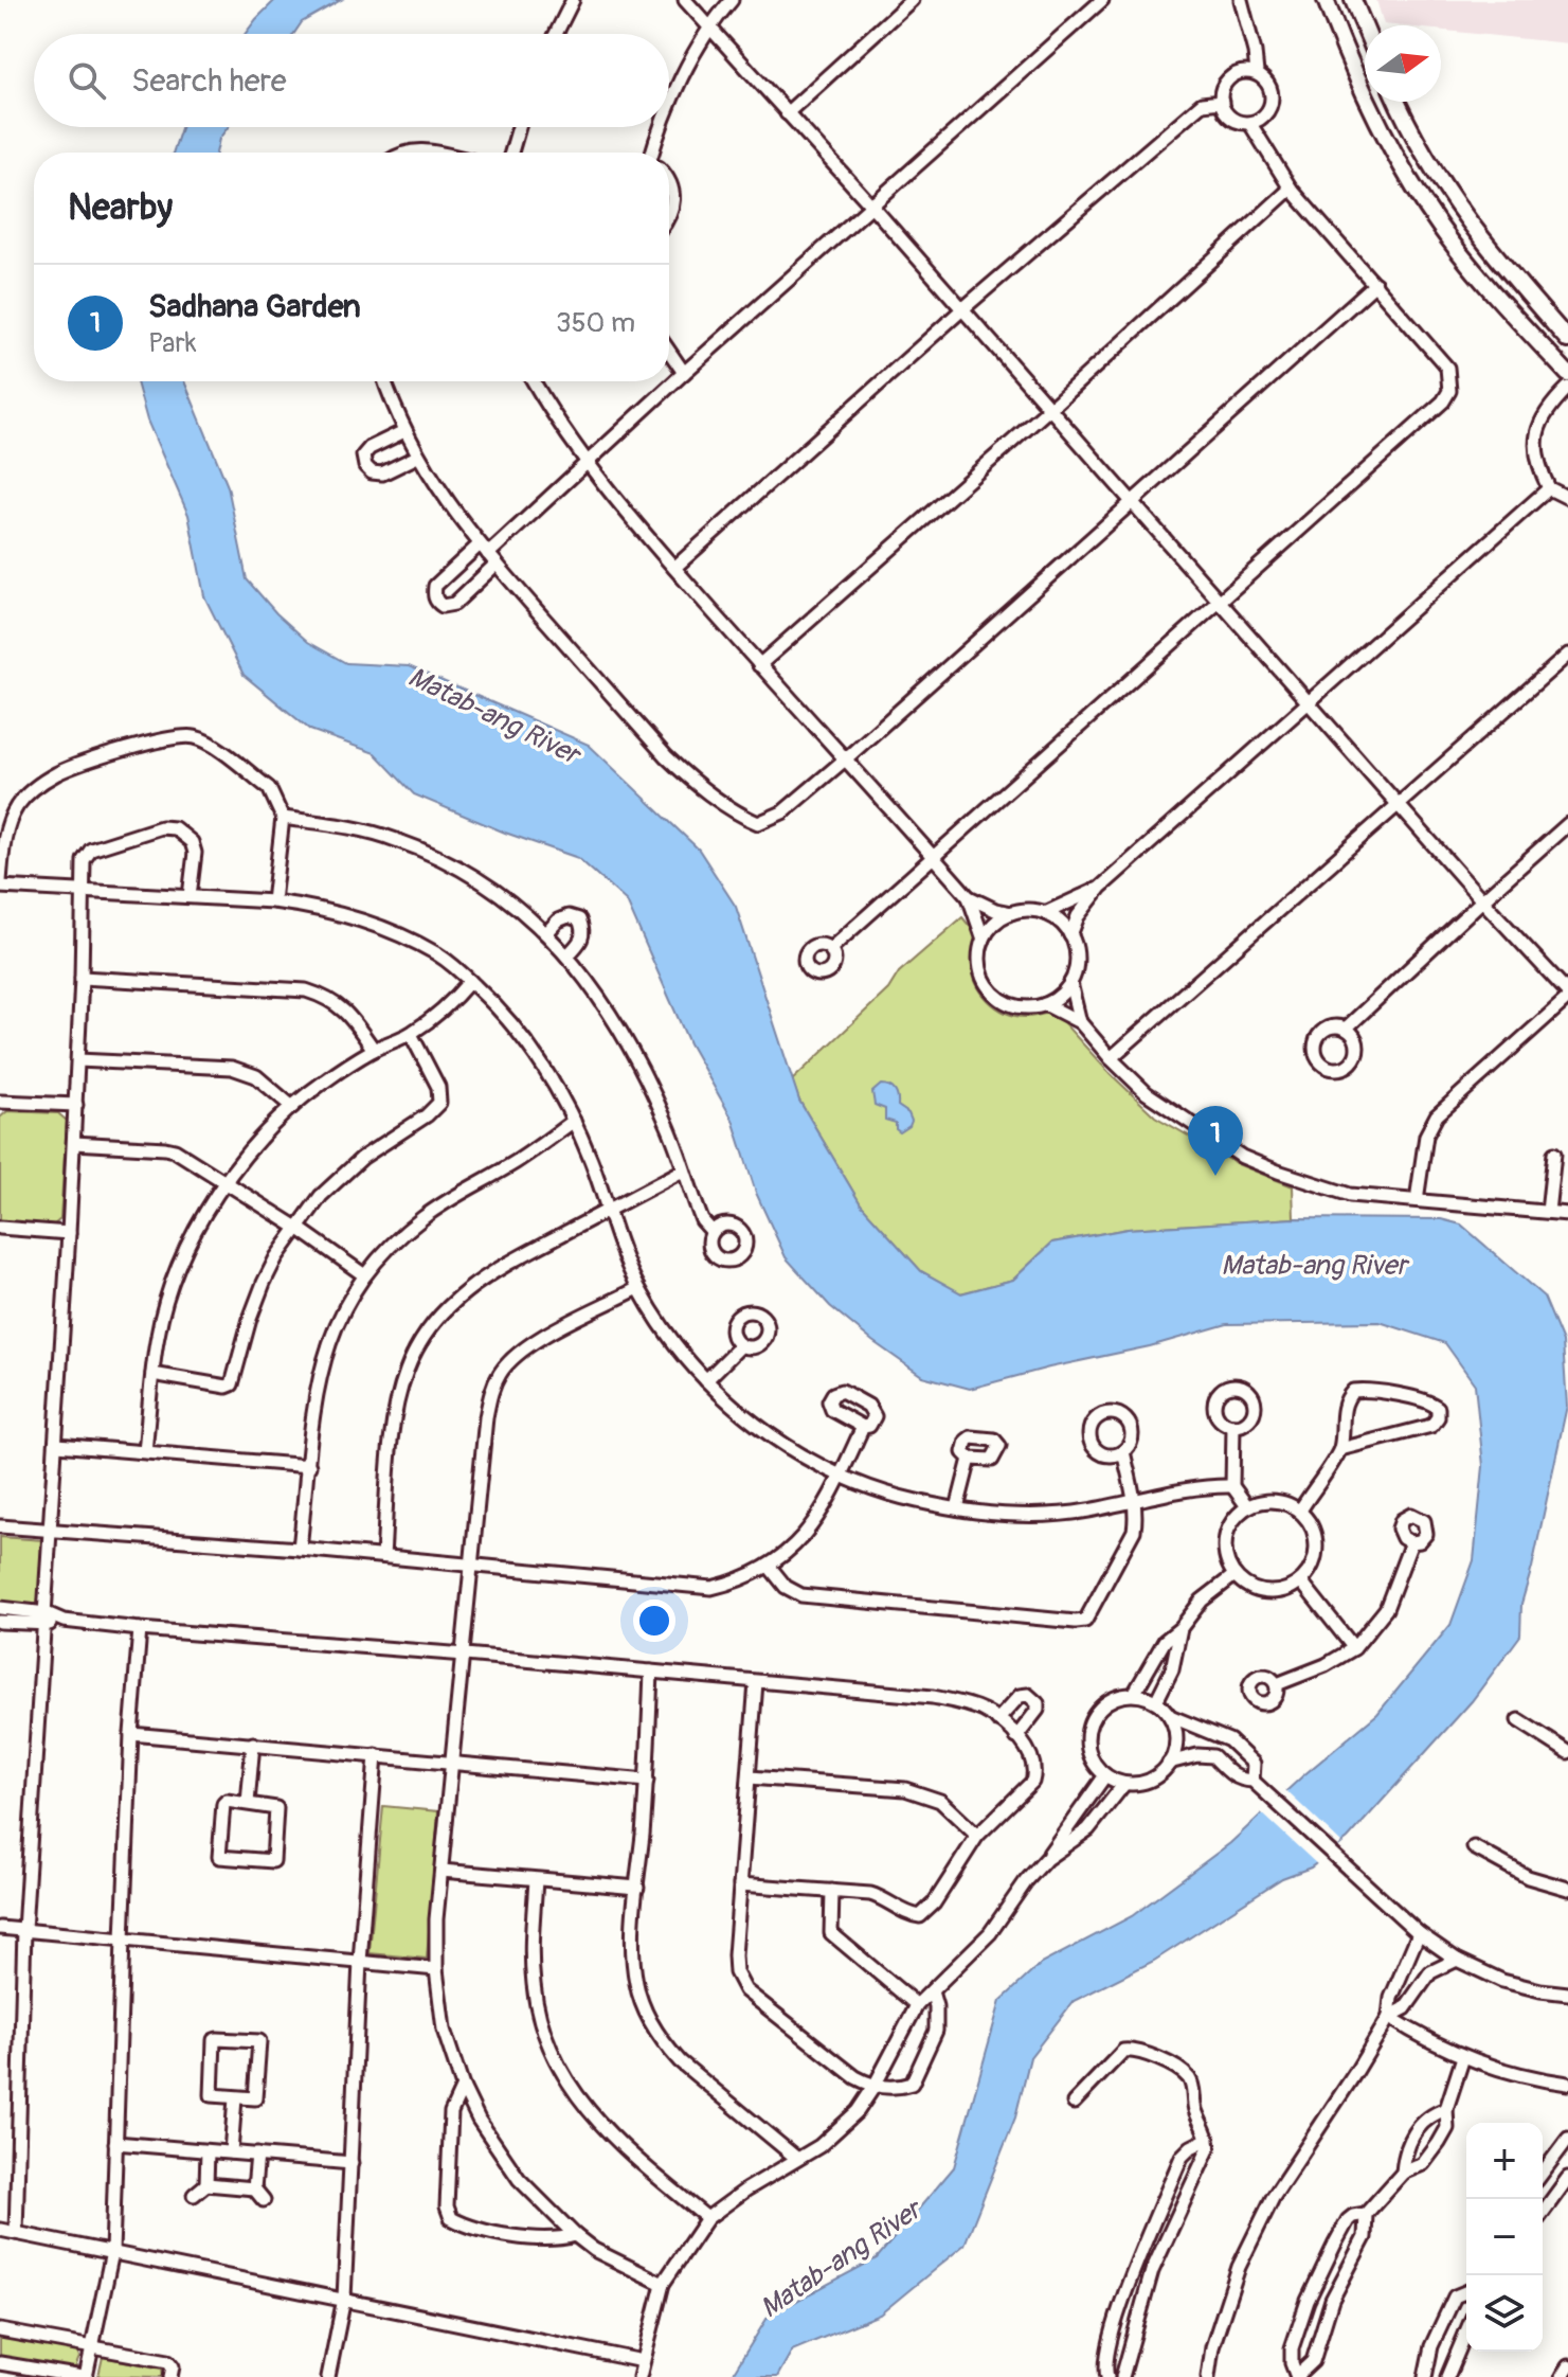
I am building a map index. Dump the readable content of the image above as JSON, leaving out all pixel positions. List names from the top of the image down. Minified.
{"water":["Matab-ang River"],"north":"right","page":{"search":"Search here","heading":"Nearby","list":[{"mark":"1","name":"Sadhana Garden","note":"Park","value":"350 m"}],"pins":"1","map_buttons":["+","−"]}}
